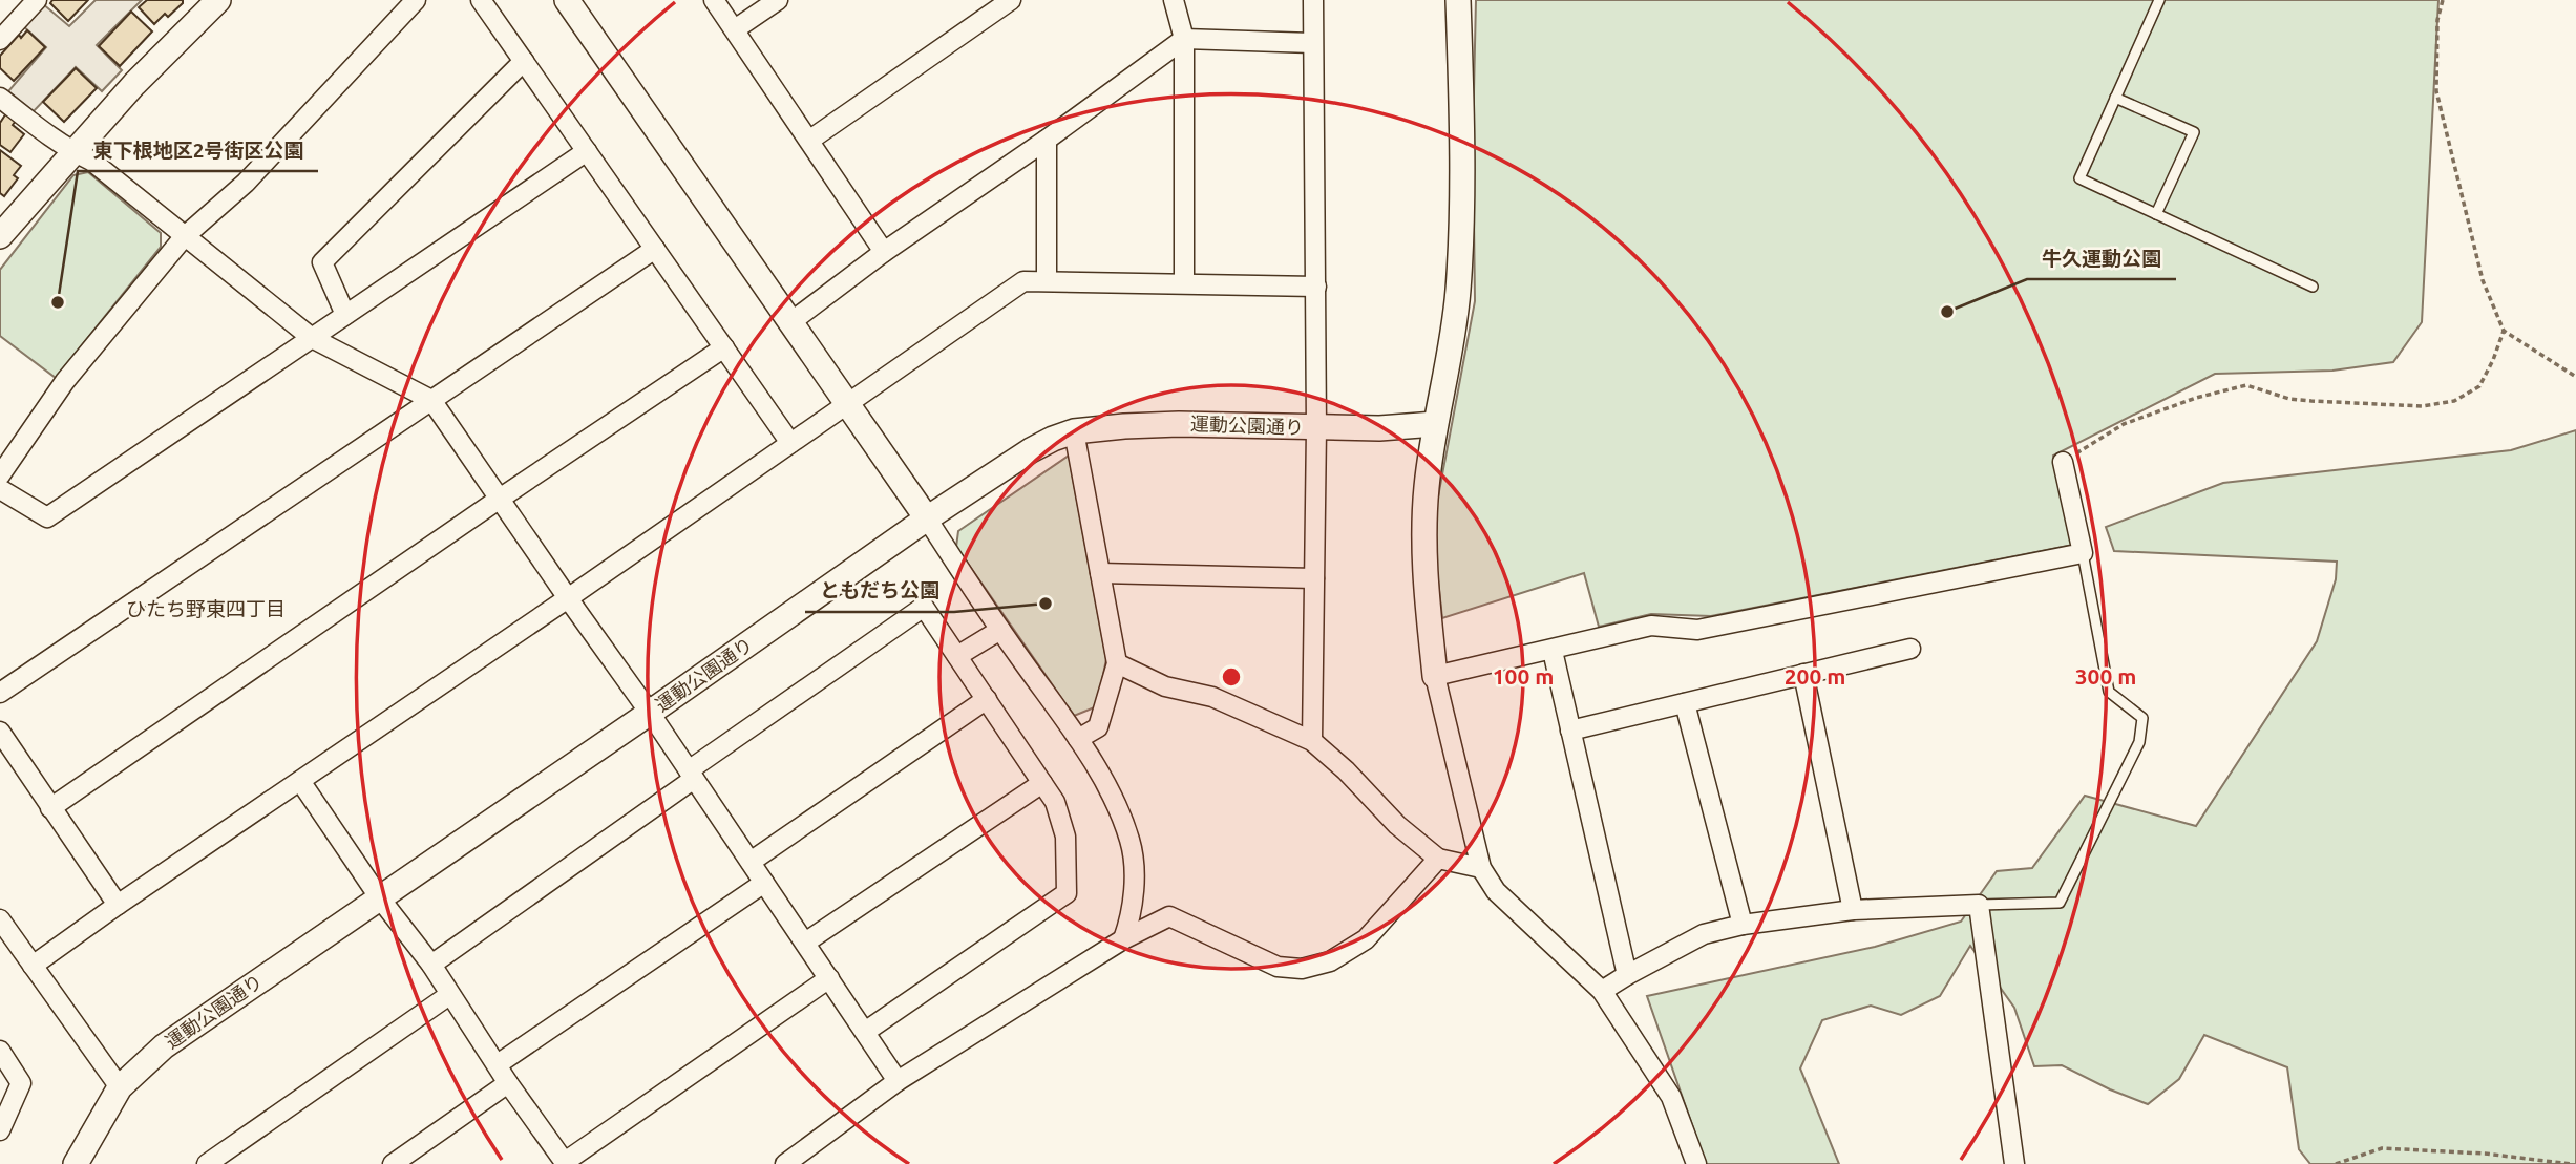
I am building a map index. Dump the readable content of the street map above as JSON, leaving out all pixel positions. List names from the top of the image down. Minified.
{"streets":{"street":["運動公園通り"]},"districts":["ひたち野東四丁目"],"places":["東下根地区2号街区公園","牛久運動公園","ともだち公園"],"rings":["100 m","200 m","300 m"]}
